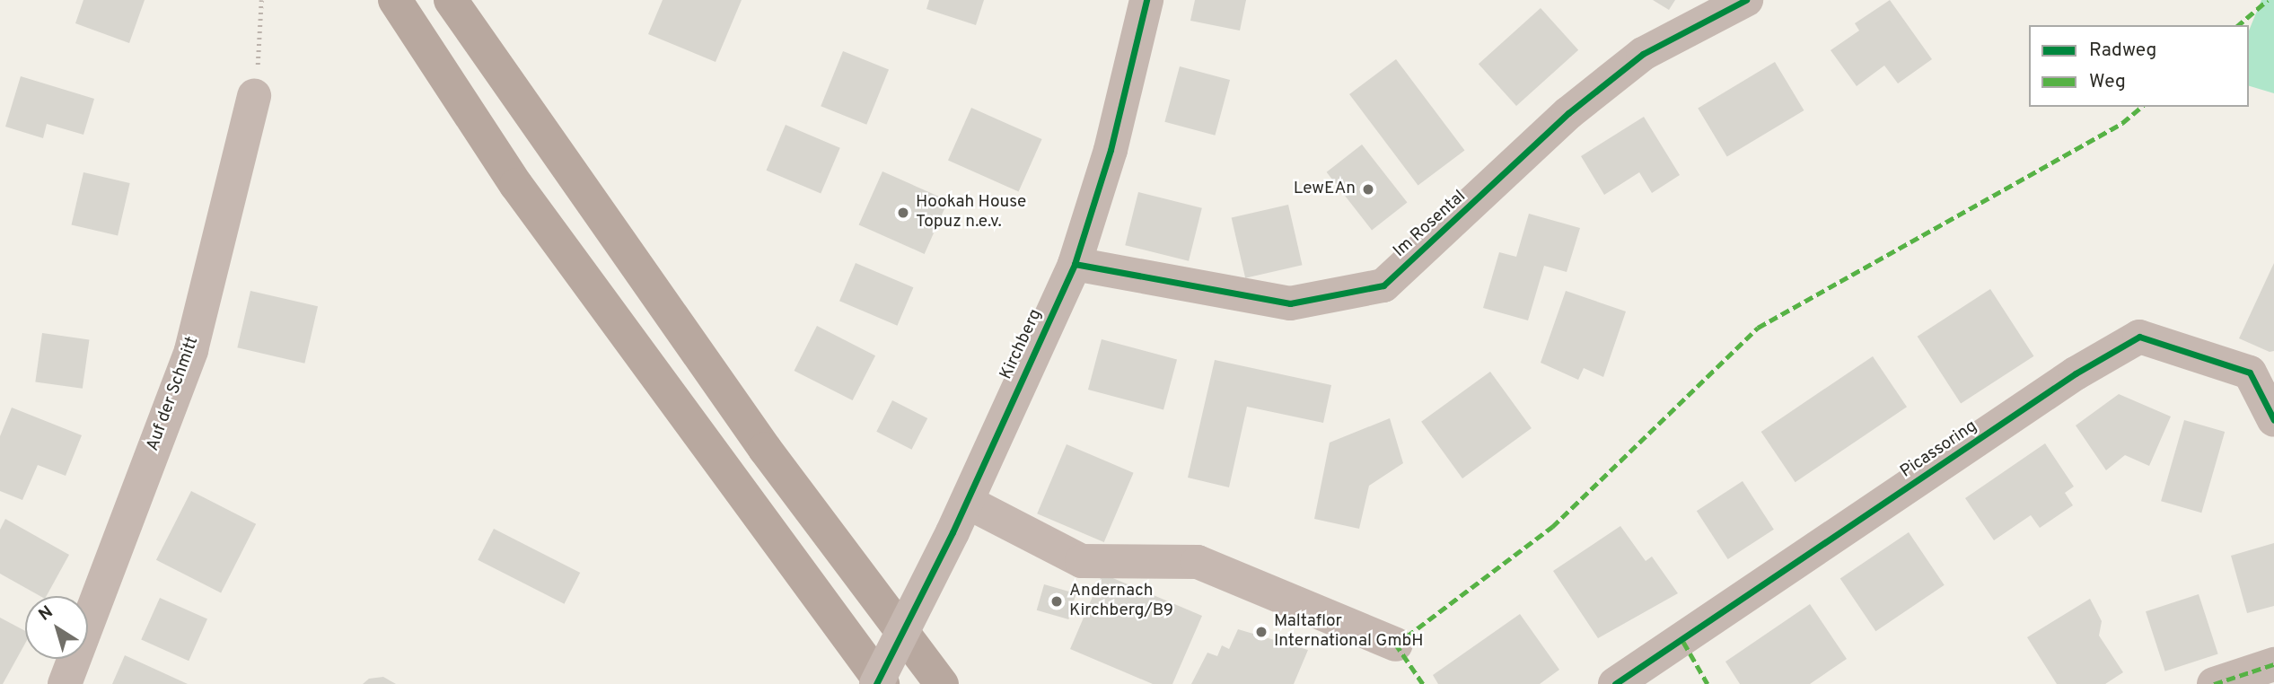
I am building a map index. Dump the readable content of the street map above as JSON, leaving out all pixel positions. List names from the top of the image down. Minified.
{"streets":{"street":["Im Rosental","Kirchberg","Auf der Schmitt","Picassoring"]},"crossings":[["Im Rosental","Kirchberg"]],"places":["LewEAn","Hookah House Topuz n.e.v.","Andernach Kirchberg/B9","Maltaflor International GmbH"],"legend":["Radweg","Weg"],"north":"top left"}
